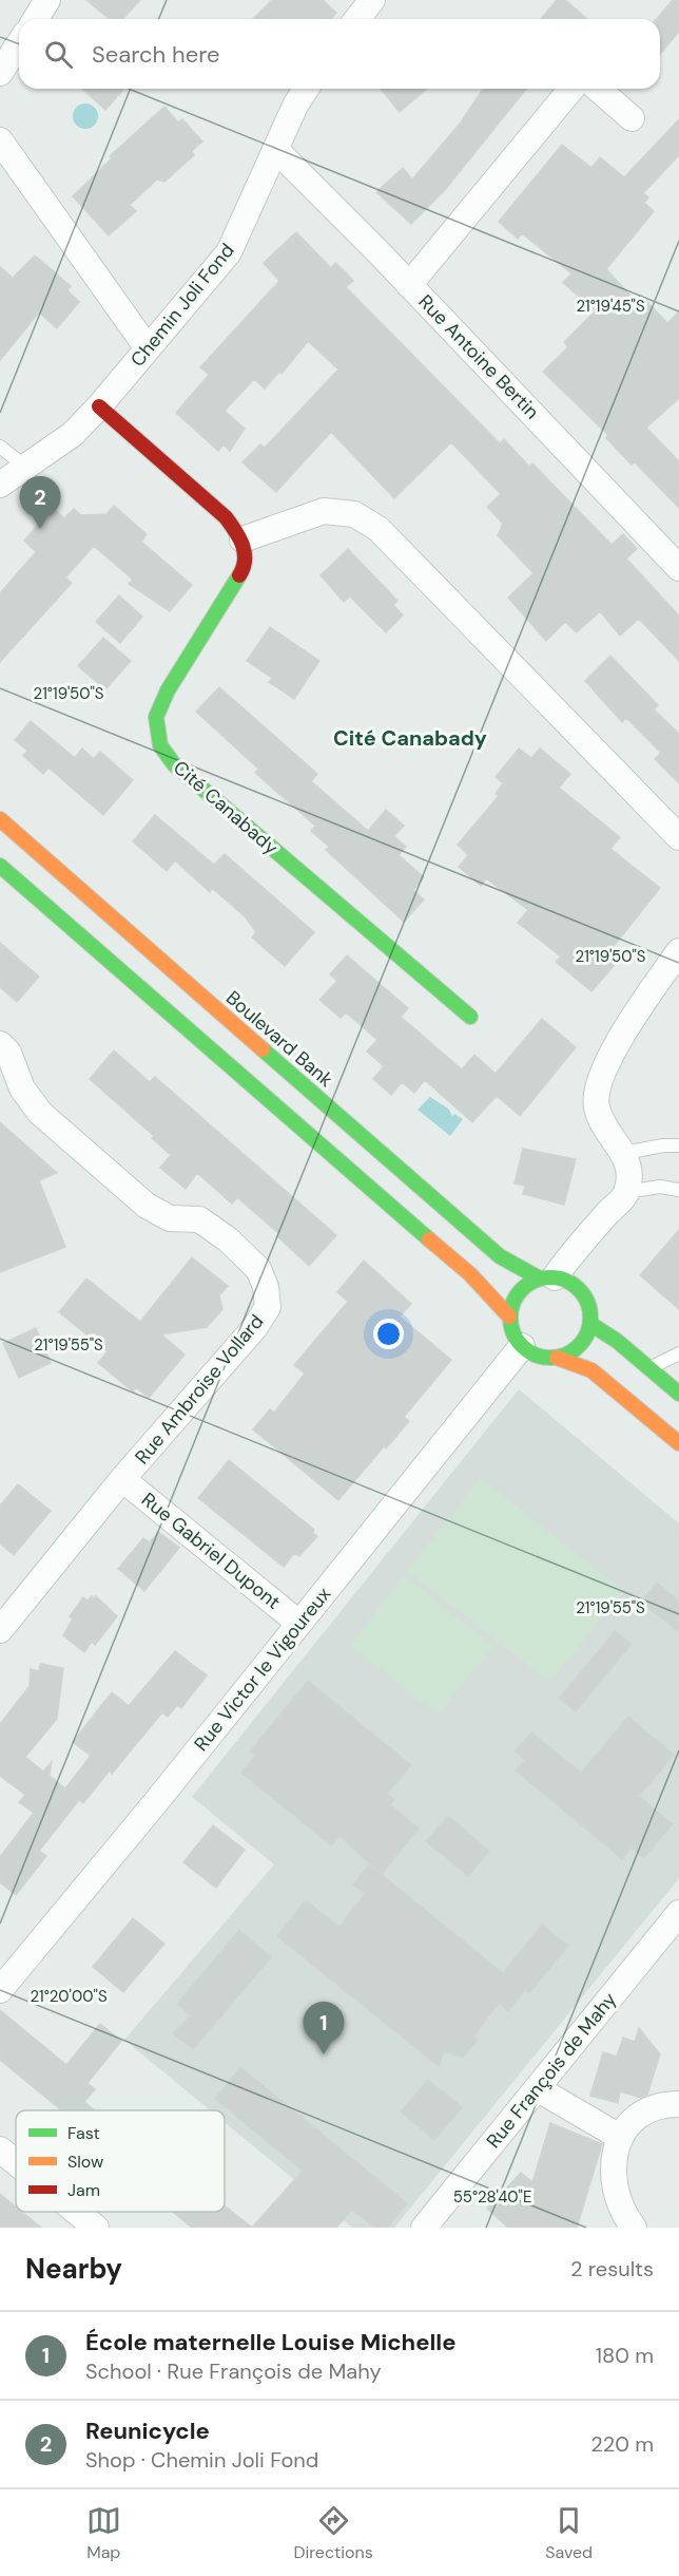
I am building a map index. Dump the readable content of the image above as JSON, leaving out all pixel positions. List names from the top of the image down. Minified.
{"streets":{"main road":["Cité Canabady","Boulevard Bank"],"street":["Chemin Joli Fond","Rue Antoine Bertin","Rue Ambroise Vollard","Rue Gabriel Dupont","Rue Victor le Vigoureux","Rue François de Mahy"]},"crossings":[["Chemin Joli Fond","Rue Antoine Bertin"],["Boulevard Bank","Rue Victor le Vigoureux"],["Rue Ambroise Vollard","Rue Gabriel Dupont"],["Rue Gabriel Dupont","Rue Victor le Vigoureux"]],"districts":["Cité Canabady"],"legend":["Fast","Slow","Jam"],"page":{"search":"Search here","pins":["2","1"],"heading":["Nearby","2 results"],"list":[{"mark":"1","name":"École maternelle Louise Michelle","note":"School · Rue François de Mahy","value":"180 m"},{"mark":"2","name":"Reunicycle","note":"Shop · Chemin Joli Fond","value":"220 m"}],"nav":["Map","Directions","Saved"]},"coordinates":["21°19'45\"S","21°19'50\"S","21°19'55\"S","21°20'00\"S","55°28'40\"E"]}
